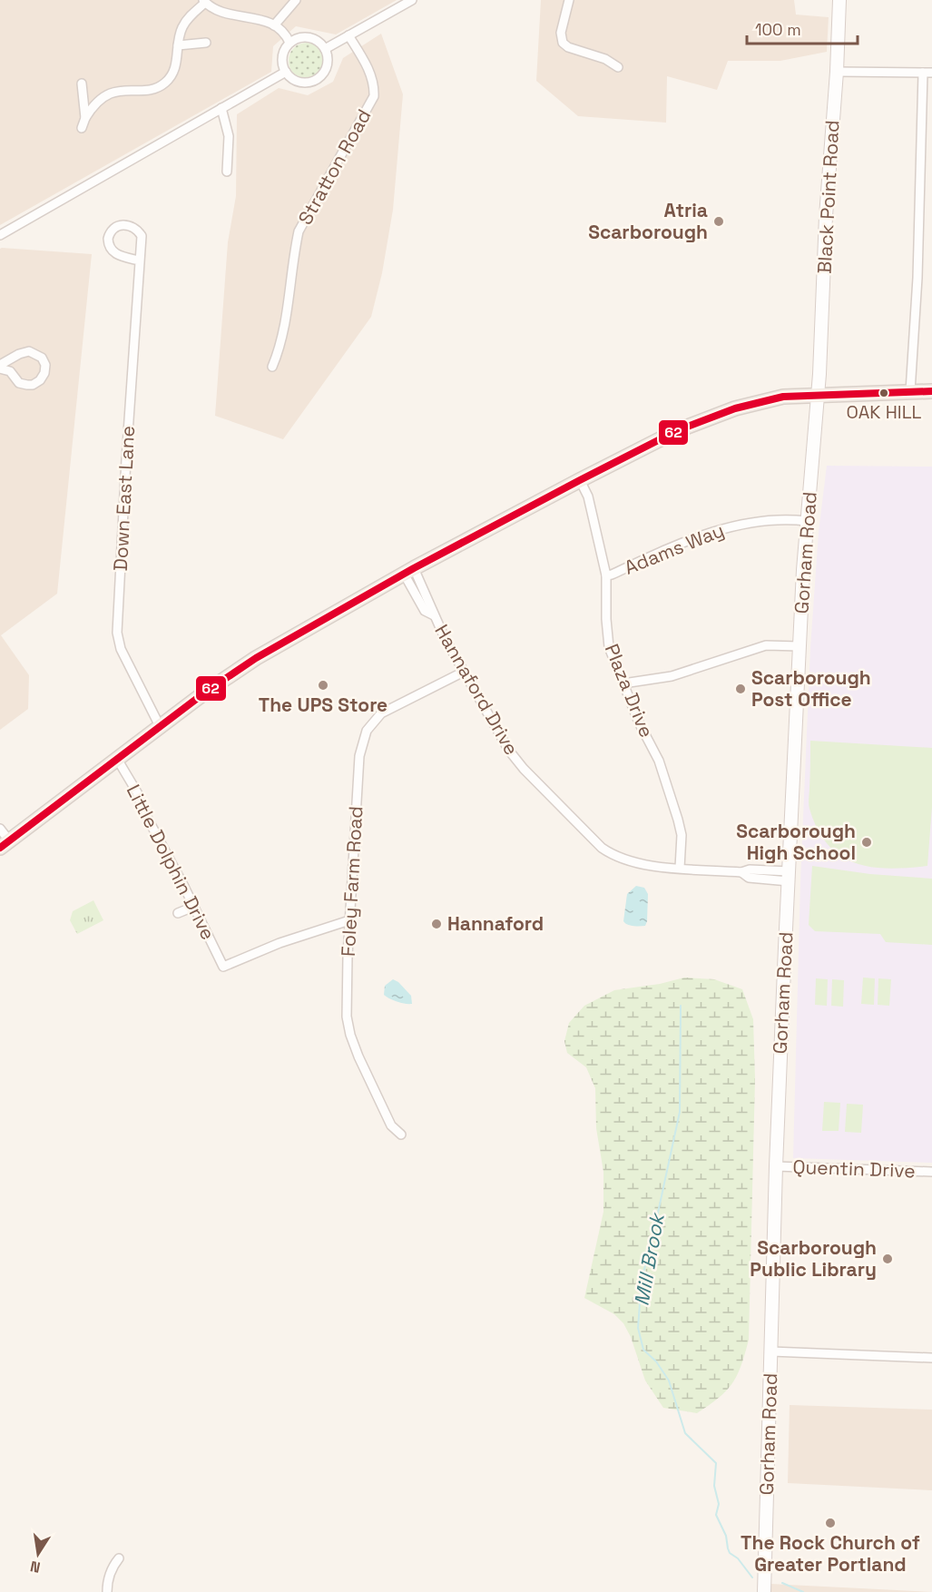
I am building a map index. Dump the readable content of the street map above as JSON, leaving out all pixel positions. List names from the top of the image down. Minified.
{"streets":{"main road":["Black Point Road","Gorham Road"],"street":["Stratton Road","Down East Lane","Adams Way","Hannaford Drive","Plaza Drive","Little Dolphin Drive","Foley Farm Road","Quentin Drive"]},"crossings":[["Black Point Road","Gorham Road"],["Adams Way","Gorham Road"],["Adams Way","Plaza Drive"],["Gorham Road","Hannaford Drive"],["Gorham Road","Quentin Drive"],["Hannaford Drive","Plaza Drive"],["Hannaford Drive","Foley Farm Road"],["Little Dolphin Drive","Foley Farm Road"]],"water":["Mill Brook"],"places":["Atria Scarborough","OAK HILL","The UPS Store","Scarborough Post Office","Scarborough High School","Hannaford","Scarborough Public Library","The Rock Church of Greater Portland"],"lines":["transit line 62"],"scale_bar":"100 m","north":"bottom"}
